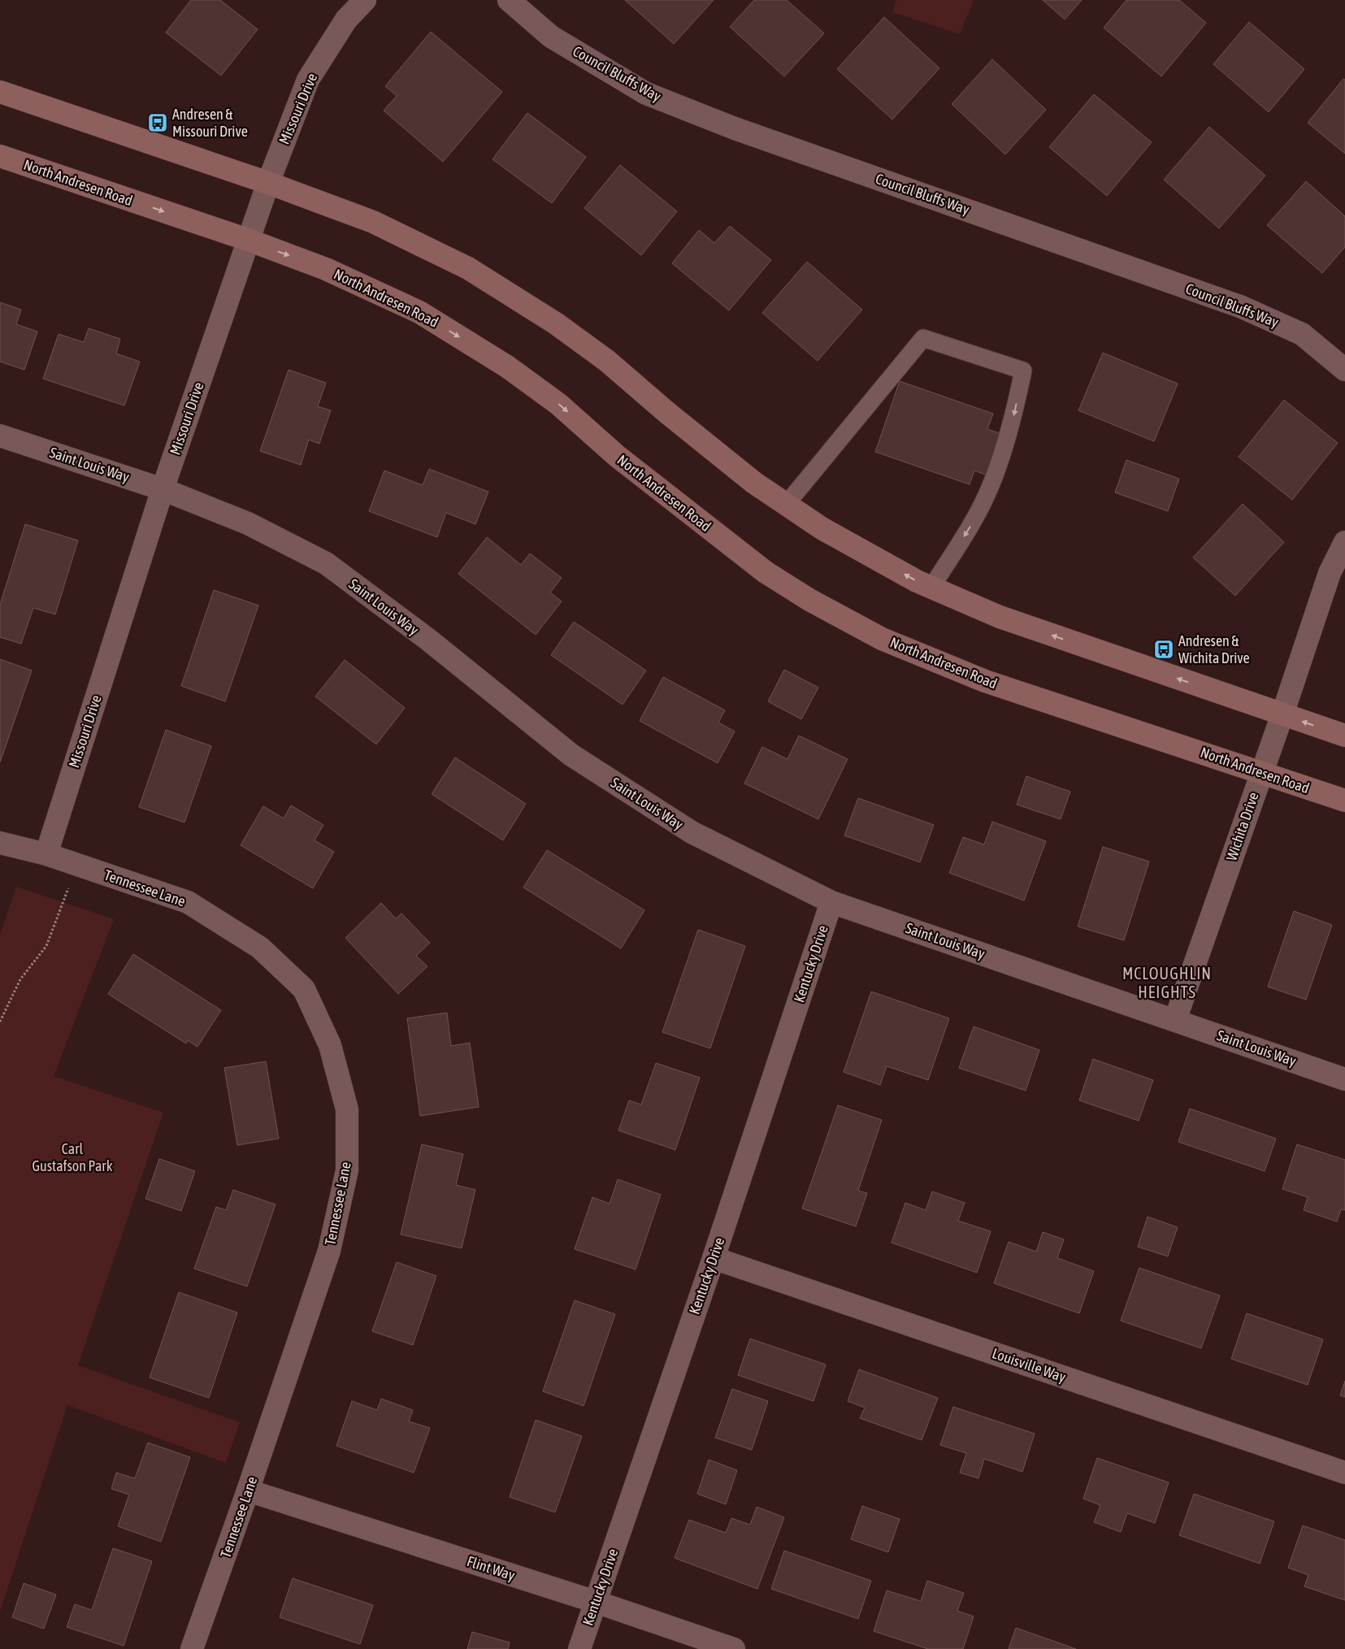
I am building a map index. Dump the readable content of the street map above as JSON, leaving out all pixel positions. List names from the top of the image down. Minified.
{"streets":{"street":["Council Bluffs Way","Missouri Drive","North Andresen Road","Saint Louis Way","Wichita Drive","Tennessee Lane","Kentucky Drive","Louisville Way","Flint Way"]},"crossings":[["Missouri Drive","North Andresen Road"],["Missouri Drive","Saint Louis Way"],["Missouri Drive","Tennessee Lane"],["North Andresen Road","Wichita Drive"],["Saint Louis Way","Wichita Drive"],["Saint Louis Way","Kentucky Drive"],["Tennessee Lane","Flint Way"],["Kentucky Drive","Louisville Way"],["Kentucky Drive","Flint Way"]],"districts":["MCLOUGHLIN HEIGHTS"],"parks":["Carl Gustafson Park"],"places":{"bus stop":["Andresen & Missouri Drive","Andresen & Wichita Drive"]}}
